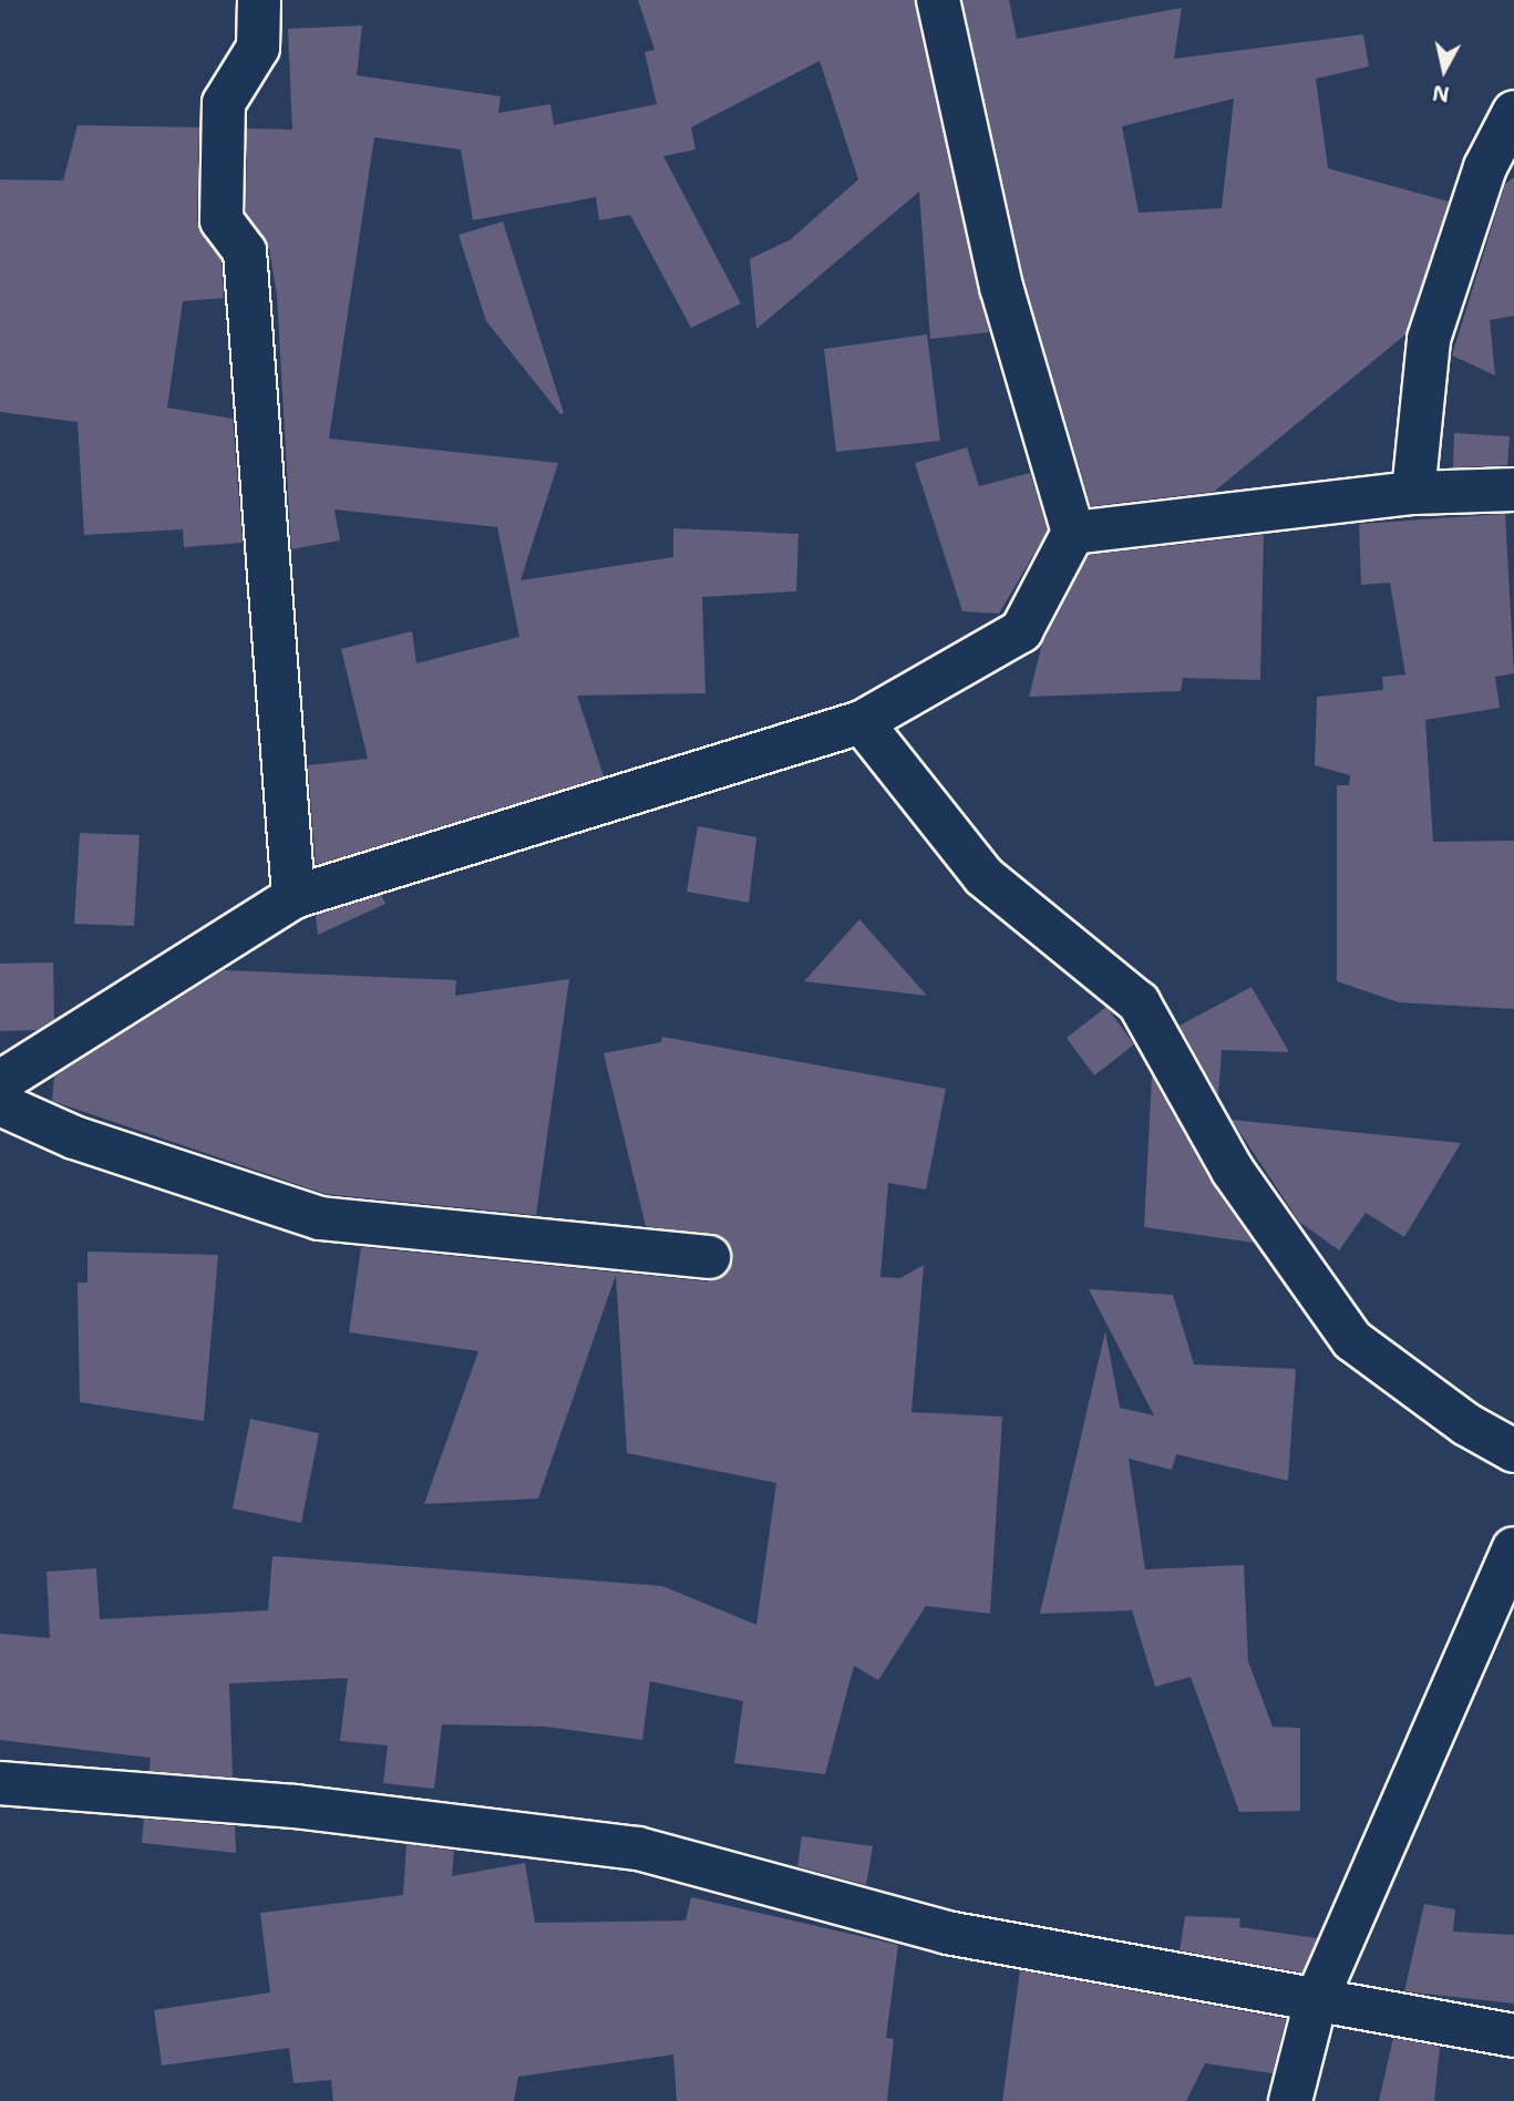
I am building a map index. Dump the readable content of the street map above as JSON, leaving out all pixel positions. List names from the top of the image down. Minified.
{"north":"bottom"}
